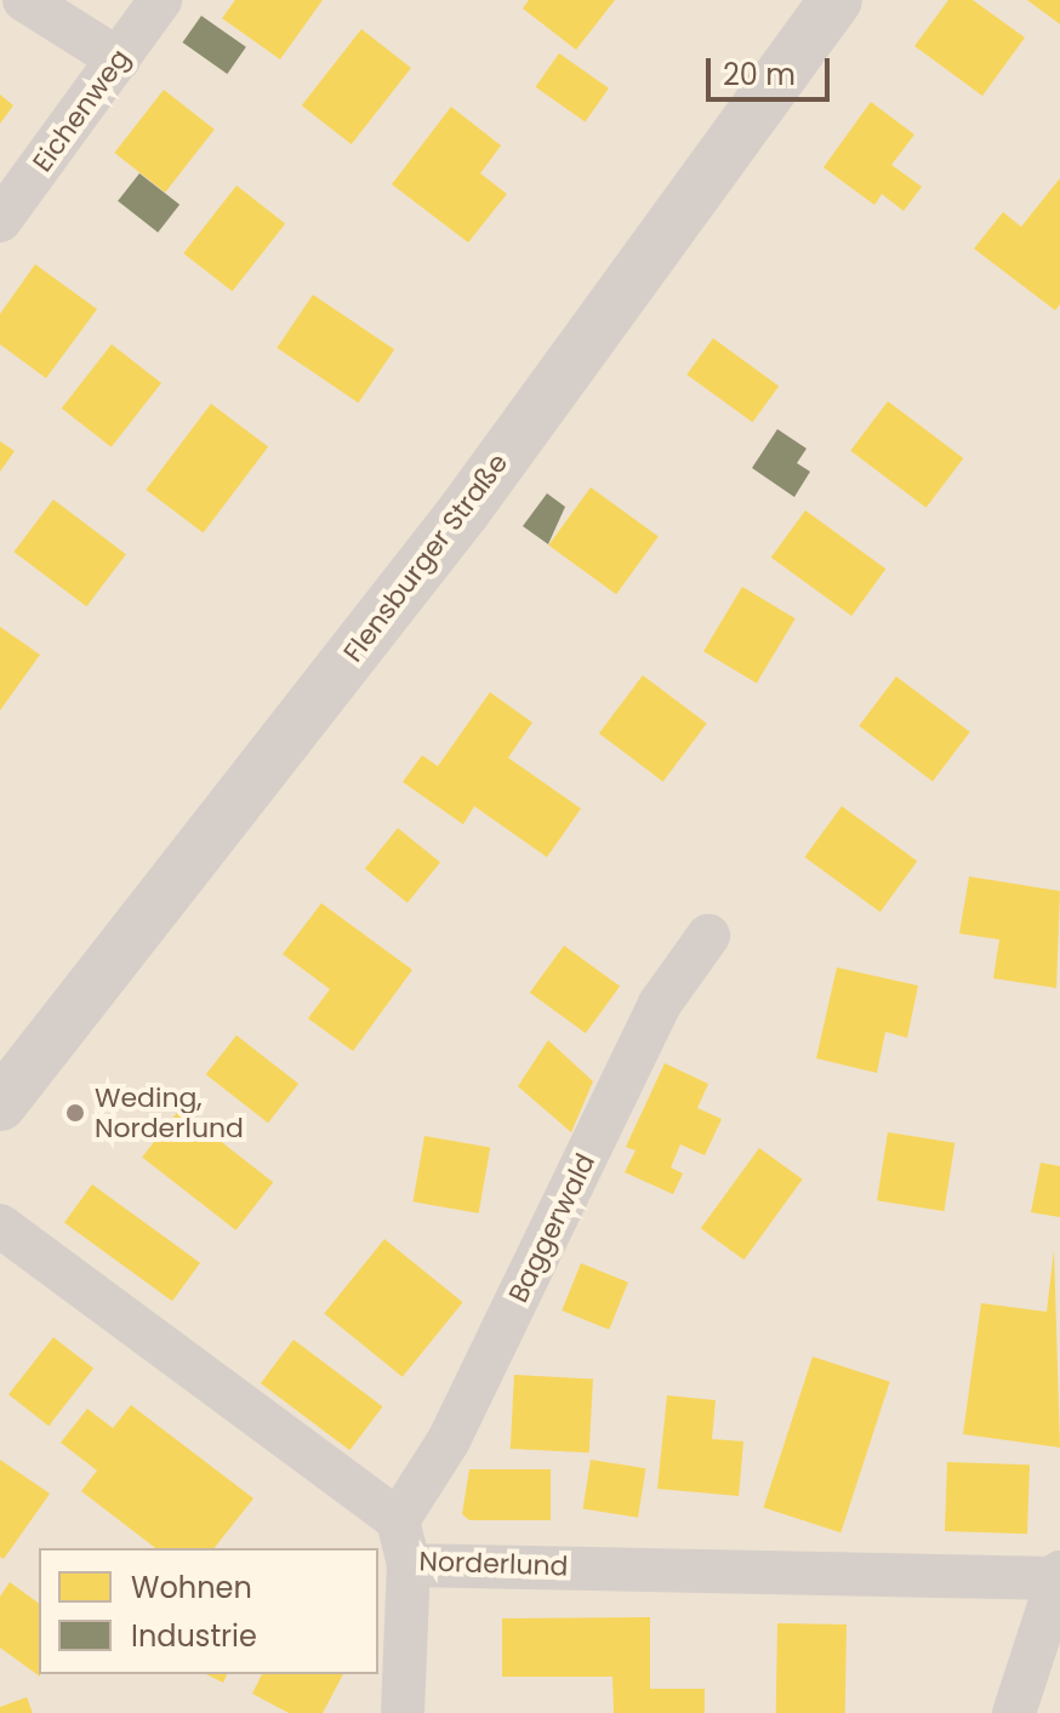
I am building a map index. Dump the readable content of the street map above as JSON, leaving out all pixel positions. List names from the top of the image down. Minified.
{"streets":{"street":["Eichenweg","Flensburger Straße","Baggerwald","Norderlund"]},"crossings":[["Baggerwald","Norderlund"]],"places":["Weding, Norderlund"],"legend":["Wohnen","Industrie"],"scale_bar":"20 m"}
